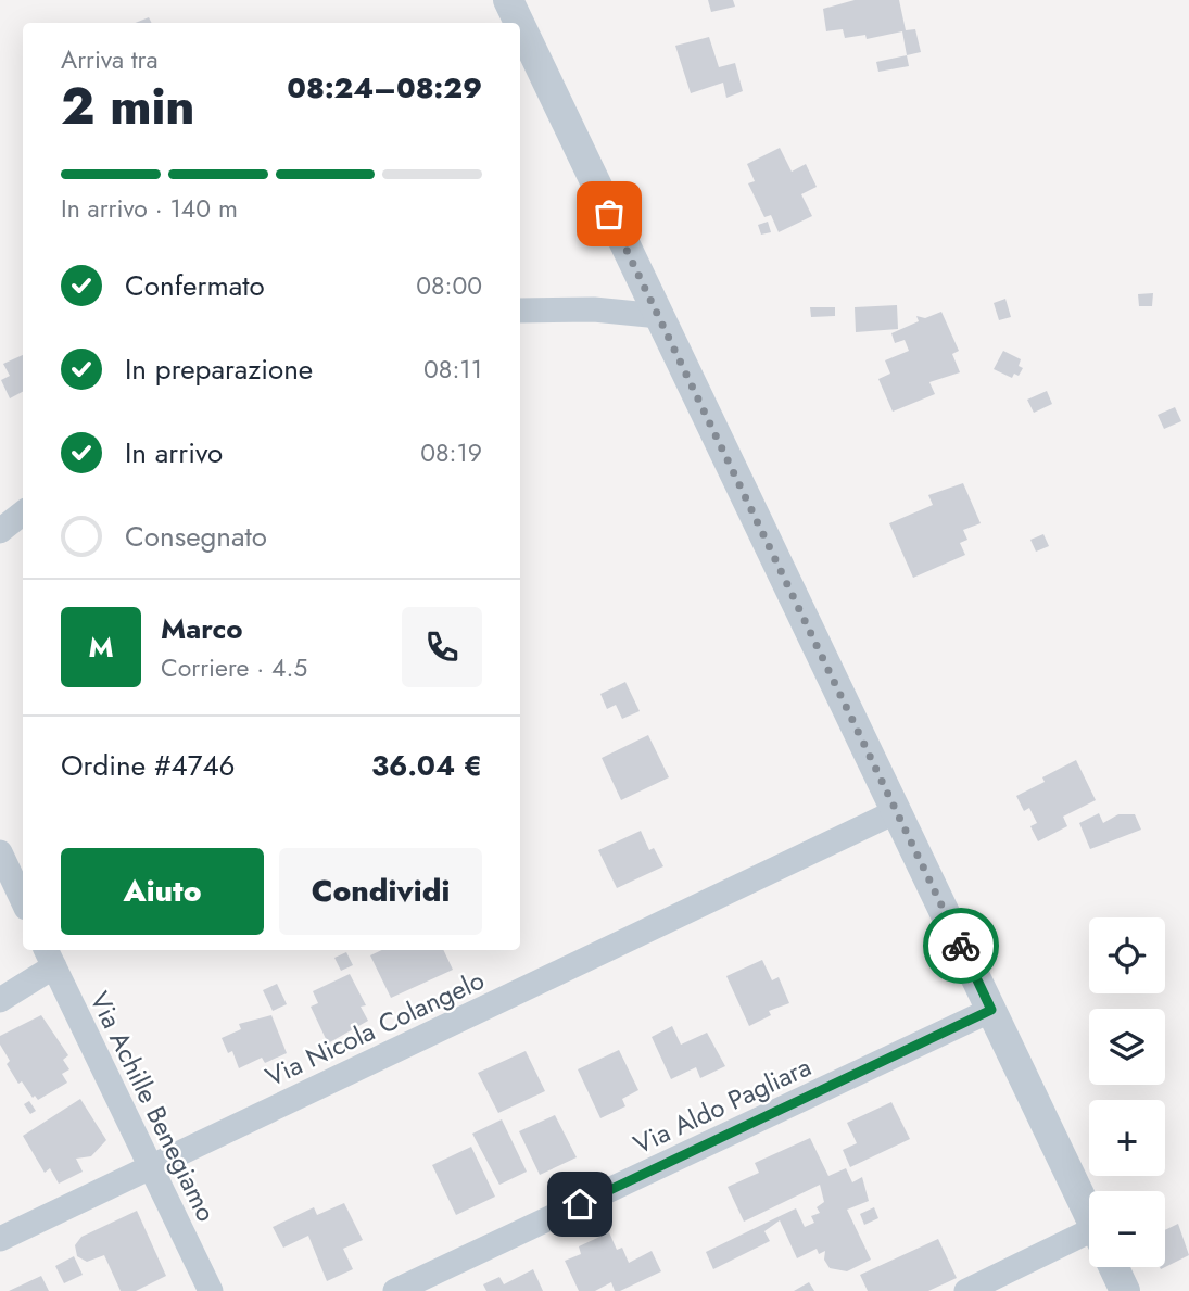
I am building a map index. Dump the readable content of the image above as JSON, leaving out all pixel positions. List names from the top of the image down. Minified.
{"streets":{"street":["Via Nicola Colangelo","Via Aldo Pagliara","Via Achille Benegiamo"]},"crossings":[["Via Nicola Colangelo","Via Achille Benegiamo"]],"page":{"heading":["2 min","Arriva tra","08:24–08:29"],"panel":["Marco","Corriere · 4.5","Ordine #4746","36.04 €"],"bar":"In arrivo · 140 m","list":[["Confermato","08:00"],["In preparazione","08:11"],["In arrivo","08:19"],"Consegnato"],"round":"M","buttons":["Aiuto","Condividi"],"map_buttons":["+","−"]}}
